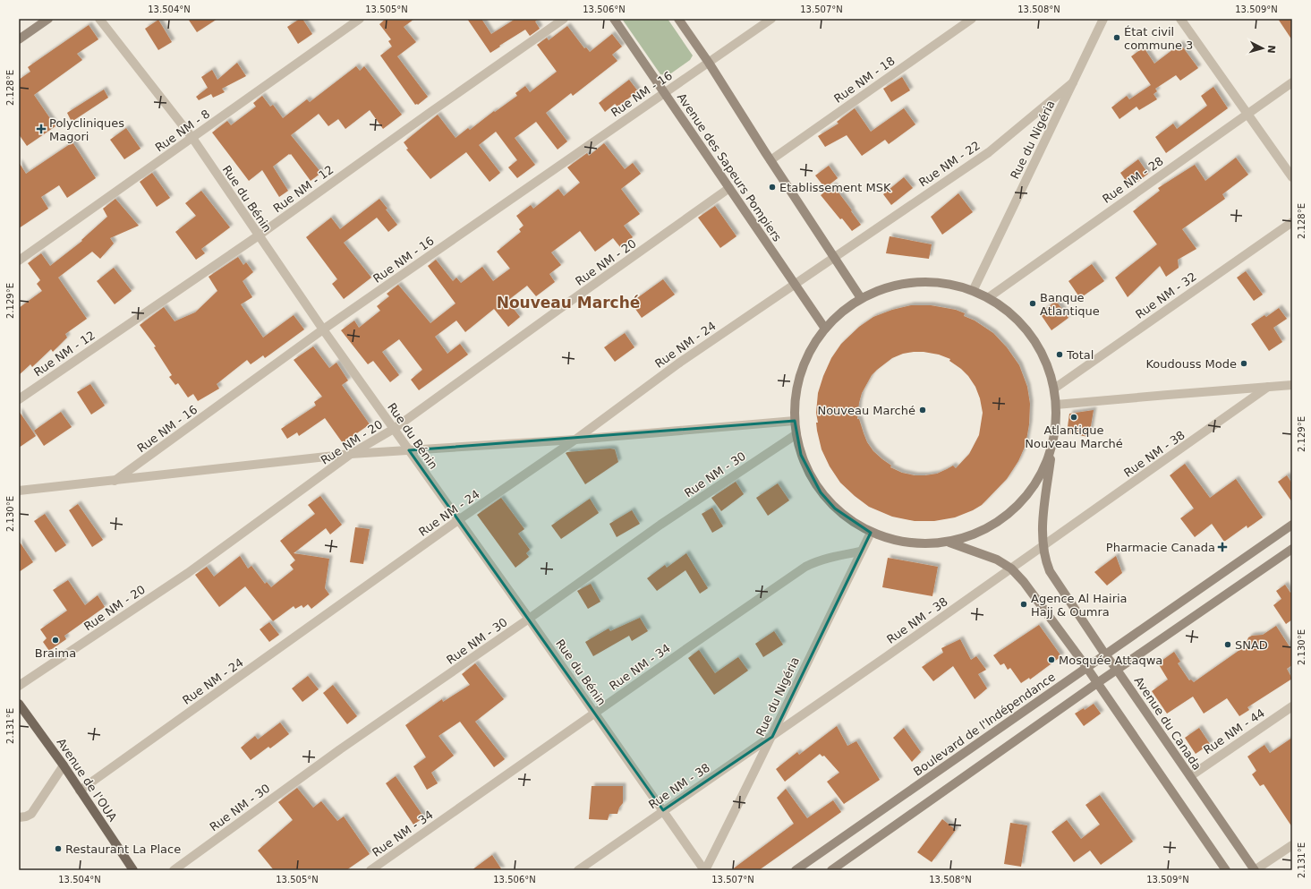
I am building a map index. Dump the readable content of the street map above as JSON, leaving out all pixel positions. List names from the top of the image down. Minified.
{"streets":{"main road":["Avenue de l'OUA"],"street":["Rue NM - 18","Rue NM - 16","Rue NM - 8","Rue du Nigéria","Rue NM - 22","Avenue des Sapeurs Pompiers","Rue NM - 28","Rue NM - 12","Rue du Bénin","Rue NM - 20","Rue NM - 32","Rue NM - 24","Rue NM - 38","Rue NM - 30","Rue NM - 34","Avenue du Canada","Boulevard de l'Indépendance","Rue NM - 44"]},"crossings":[["Rue NM - 16","Avenue des Sapeurs Pompiers"],["Rue NM - 16","Rue du Bénin"],["Rue NM - 8","Rue du Bénin"],["Rue du Nigéria","Rue NM - 22"],["Rue du Nigéria","Rue du Bénin"],["Rue du Nigéria","Rue NM - 38"],["Rue du Nigéria","Rue NM - 34"],["Rue NM - 22","Rue NM - 24"],["Avenue des Sapeurs Pompiers","Rue NM - 20"],["Avenue des Sapeurs Pompiers","Rue NM - 24"],["Rue NM - 12","Rue du Bénin"],["Rue du Bénin","Rue NM - 20"],["Rue du Bénin","Rue NM - 24"],["Rue du Bénin","Rue NM - 38"],["Rue du Bénin","Rue NM - 30"],["Rue du Bénin","Rue NM - 34"],["Rue NM - 24","Avenue de l'OUA"],["Rue NM - 38","Avenue du Canada"],["Avenue du Canada","Boulevard de l'Indépendance"],["Avenue du Canada","Rue NM - 44"]],"districts":["Nouveau Marché"],"places":{"other":["État civil commune 3","Etablissement MSK","Banque Atlantique","Total","Koudouss Mode","Nouveau Marché","Atlantique Nouveau Marché","Agence Al Hairia Hajj & Oumra","Braima","SNAD","Mosquée Attaqwa","Restaurant La Place"],"health":["Polycliniques Magori","Pharmacie Canada"]},"north":"right","coordinates":["13.504°N","13.505°N","13.506°N","13.507°N","13.508°N","13.509°N","2.128°E","2.129°E","2.130°E","2.131°E"]}
